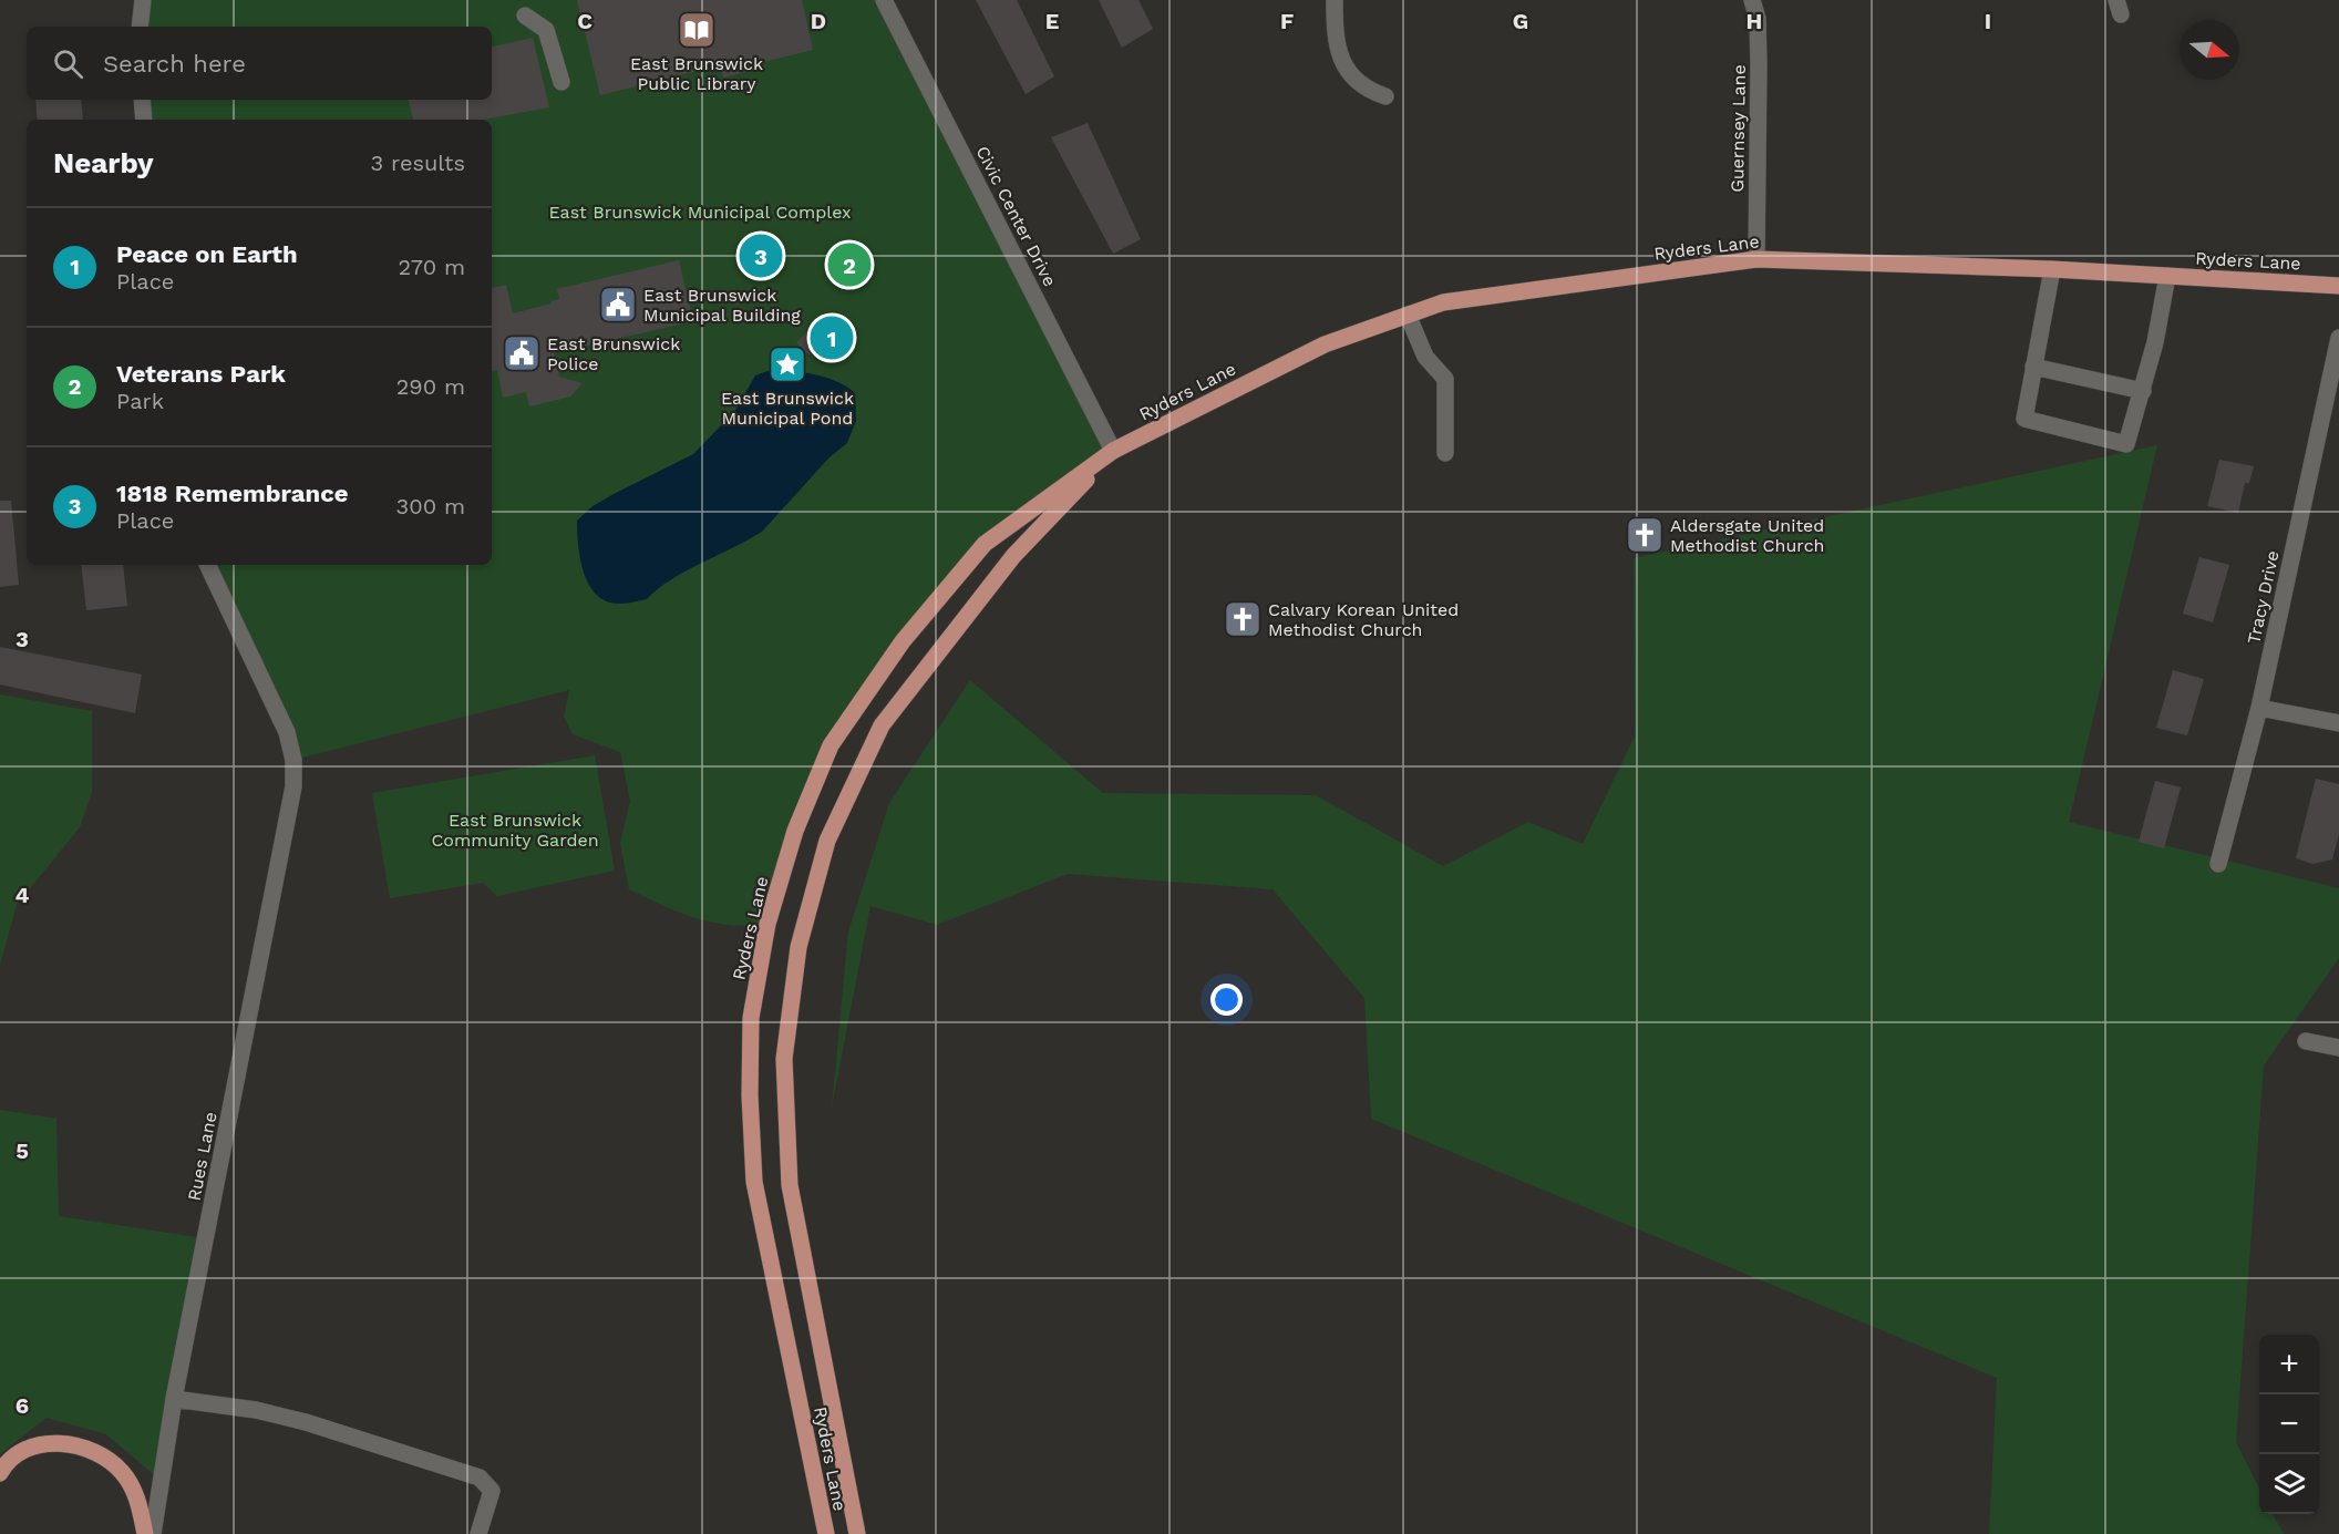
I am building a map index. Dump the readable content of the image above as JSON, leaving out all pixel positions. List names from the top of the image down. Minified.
{"streets":{"main road":["Ryders Lane"],"street":["Guernsey Lane","Civic Center Drive","Tracy Drive","Rues Lane"]},"crossings":[["Guernsey Lane","Ryders Lane"],["Civic Center Drive","Ryders Lane"]],"parks":["East Brunswick Municipal Complex","East Brunswick Community Garden"],"places":{"library":["East Brunswick Public Library"],"public building":["East Brunswick Municipal Building","East Brunswick Police"],"place":["East Brunswick Municipal Pond"],"church":["Aldersgate United Methodist Church","Calvary Korean United Methodist Church"]},"north":"right","page":{"search":"Search here","heading":["Nearby","3 results"],"list":[{"mark":"1","name":"Peace on Earth","note":"Place","value":"270 m"},{"mark":"2","name":"Veterans Park","note":"Park","value":"290 m"},{"mark":"3","name":"1818 Remembrance","note":"Place","value":"300 m"}],"pins":["3","2","1"],"map_buttons":["+","−"]},"grid":{"columns":["C","D","E","F","G","H","I"],"rows":["3","4","5","6"]}}
